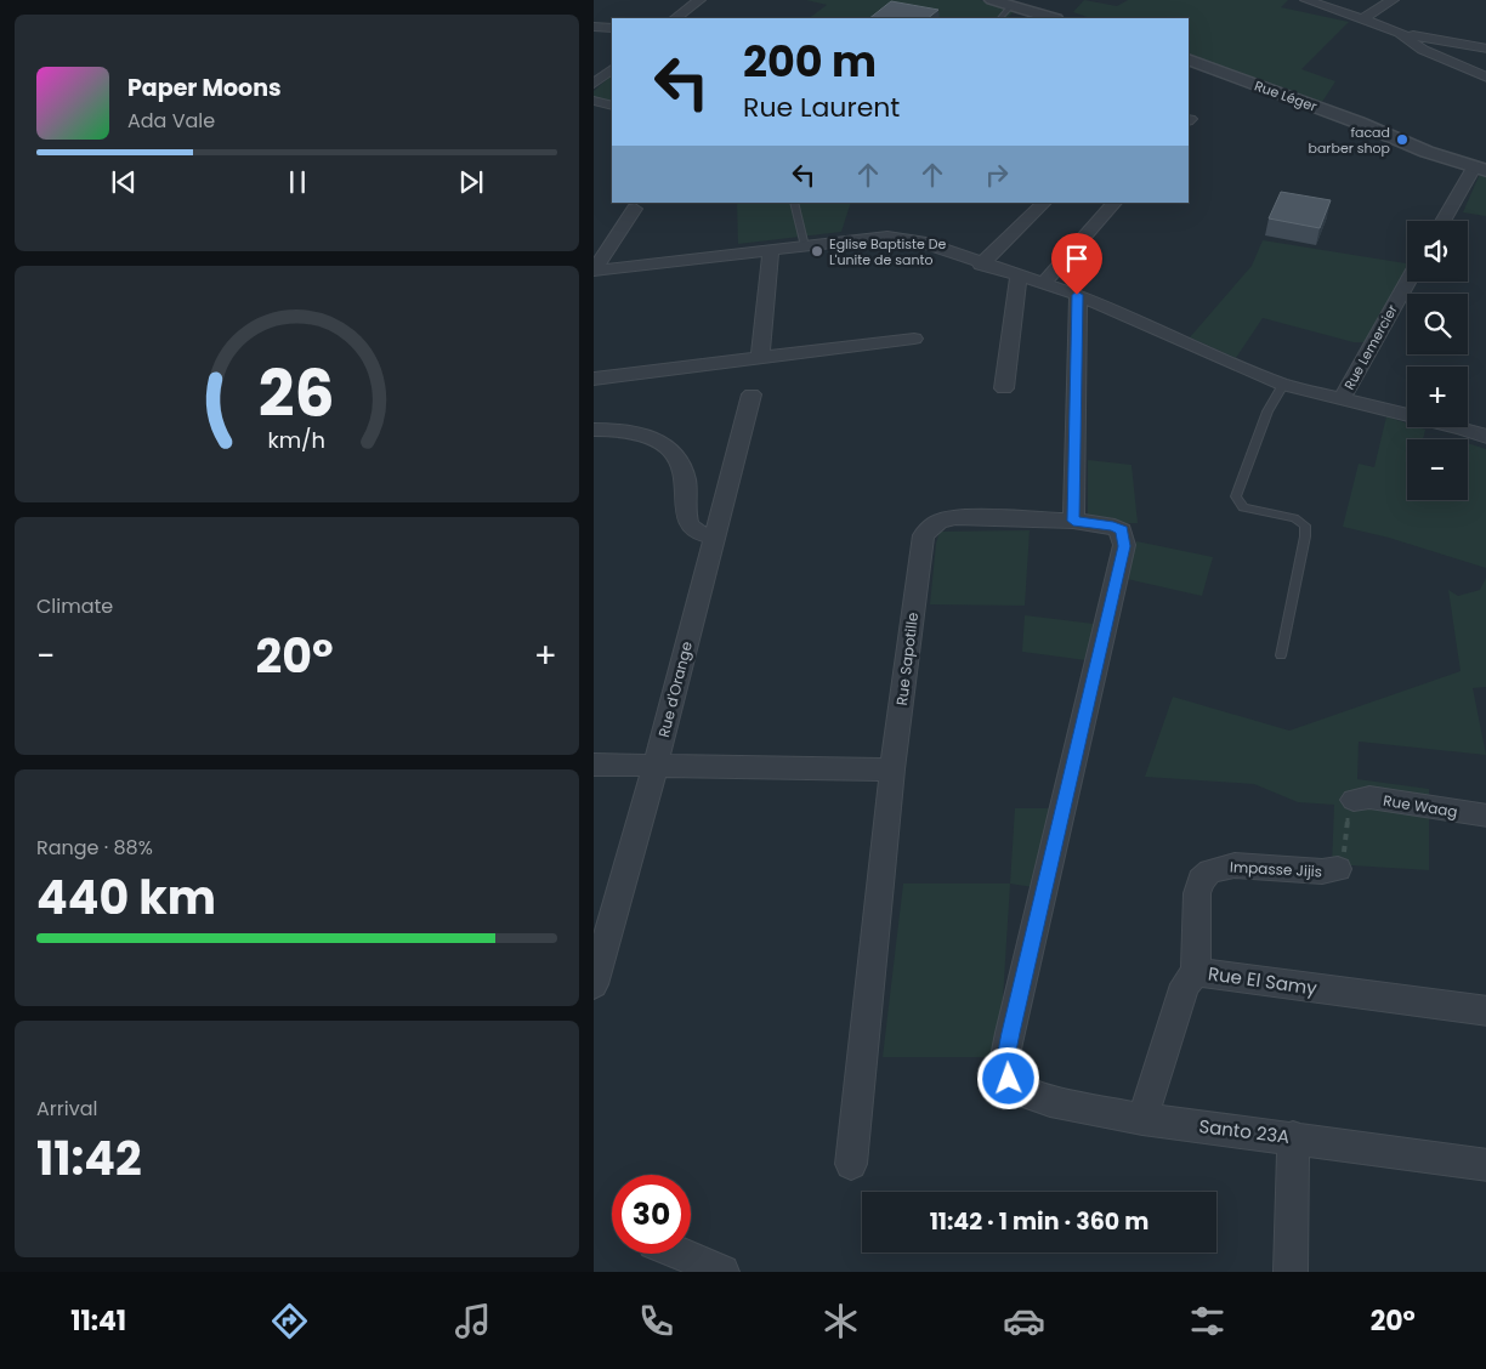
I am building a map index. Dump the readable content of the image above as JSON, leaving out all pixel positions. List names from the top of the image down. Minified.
{"streets":{"street":["Rue Léger","Rue Lemercier","Rue Sapotille","Rue d'Orange","Rue Waag","Impasse Jijis","Rue El Samy","Santo 23A"]},"crossings":[["Rue Sapotille","Santo 23A"],["Impasse Jijis","Rue El Samy"],["Rue El Samy","Santo 23A"]],"places":["facad barber shop","Eglise Baptiste De L'unite de santo"],"page":{"turn":["200 m","Rue Laurent"],"song":["Paper Moons","Ada Vale"],"map_buttons":["+","−"],"tile":["Climate",["Range · 88%","440 km"],["Arrival","11:42"]],"heat":["−","20°","+"],"limit":"30","trip":"11:42 · 1 min · 360 m","tabs":["11:41","20°"],"gauge":["26","km/h"]}}
